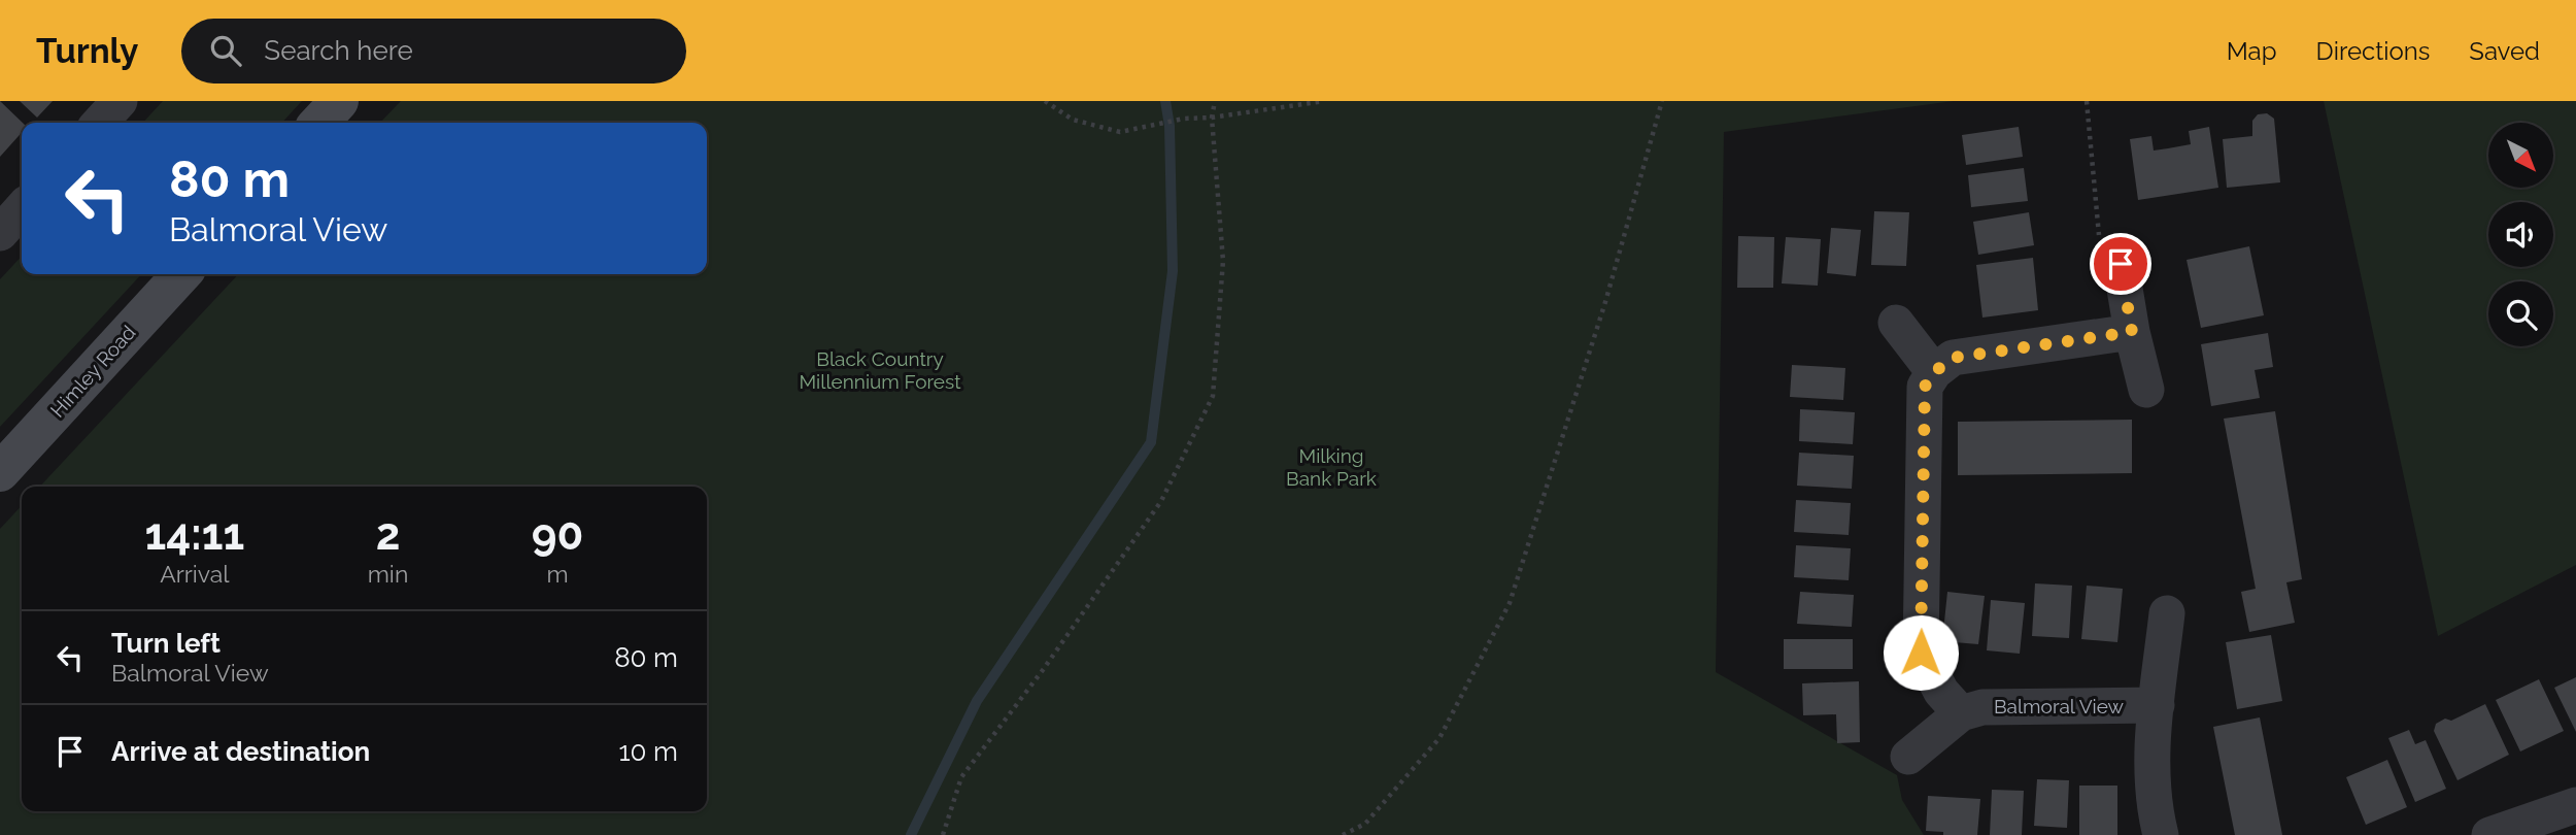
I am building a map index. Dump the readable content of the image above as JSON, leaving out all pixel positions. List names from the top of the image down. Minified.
{"streets":{"main road":["Himley Road"],"street":["Balmoral View"]},"parks":["Black Country Millennium Forest","Milking Bank Park"],"north":"bottom right","page":{"header":"Turnly","search":"Search here","nav":["Map","Directions","Saved"],"turn":["80 m","Balmoral View"],"eta":["14:11","Arrival","2","min","90","m"],"list":[{"name":"Turn left","note":"Balmoral View","value":"80 m"},{"name":"Arrive at destination","value":"10 m"}]}}
